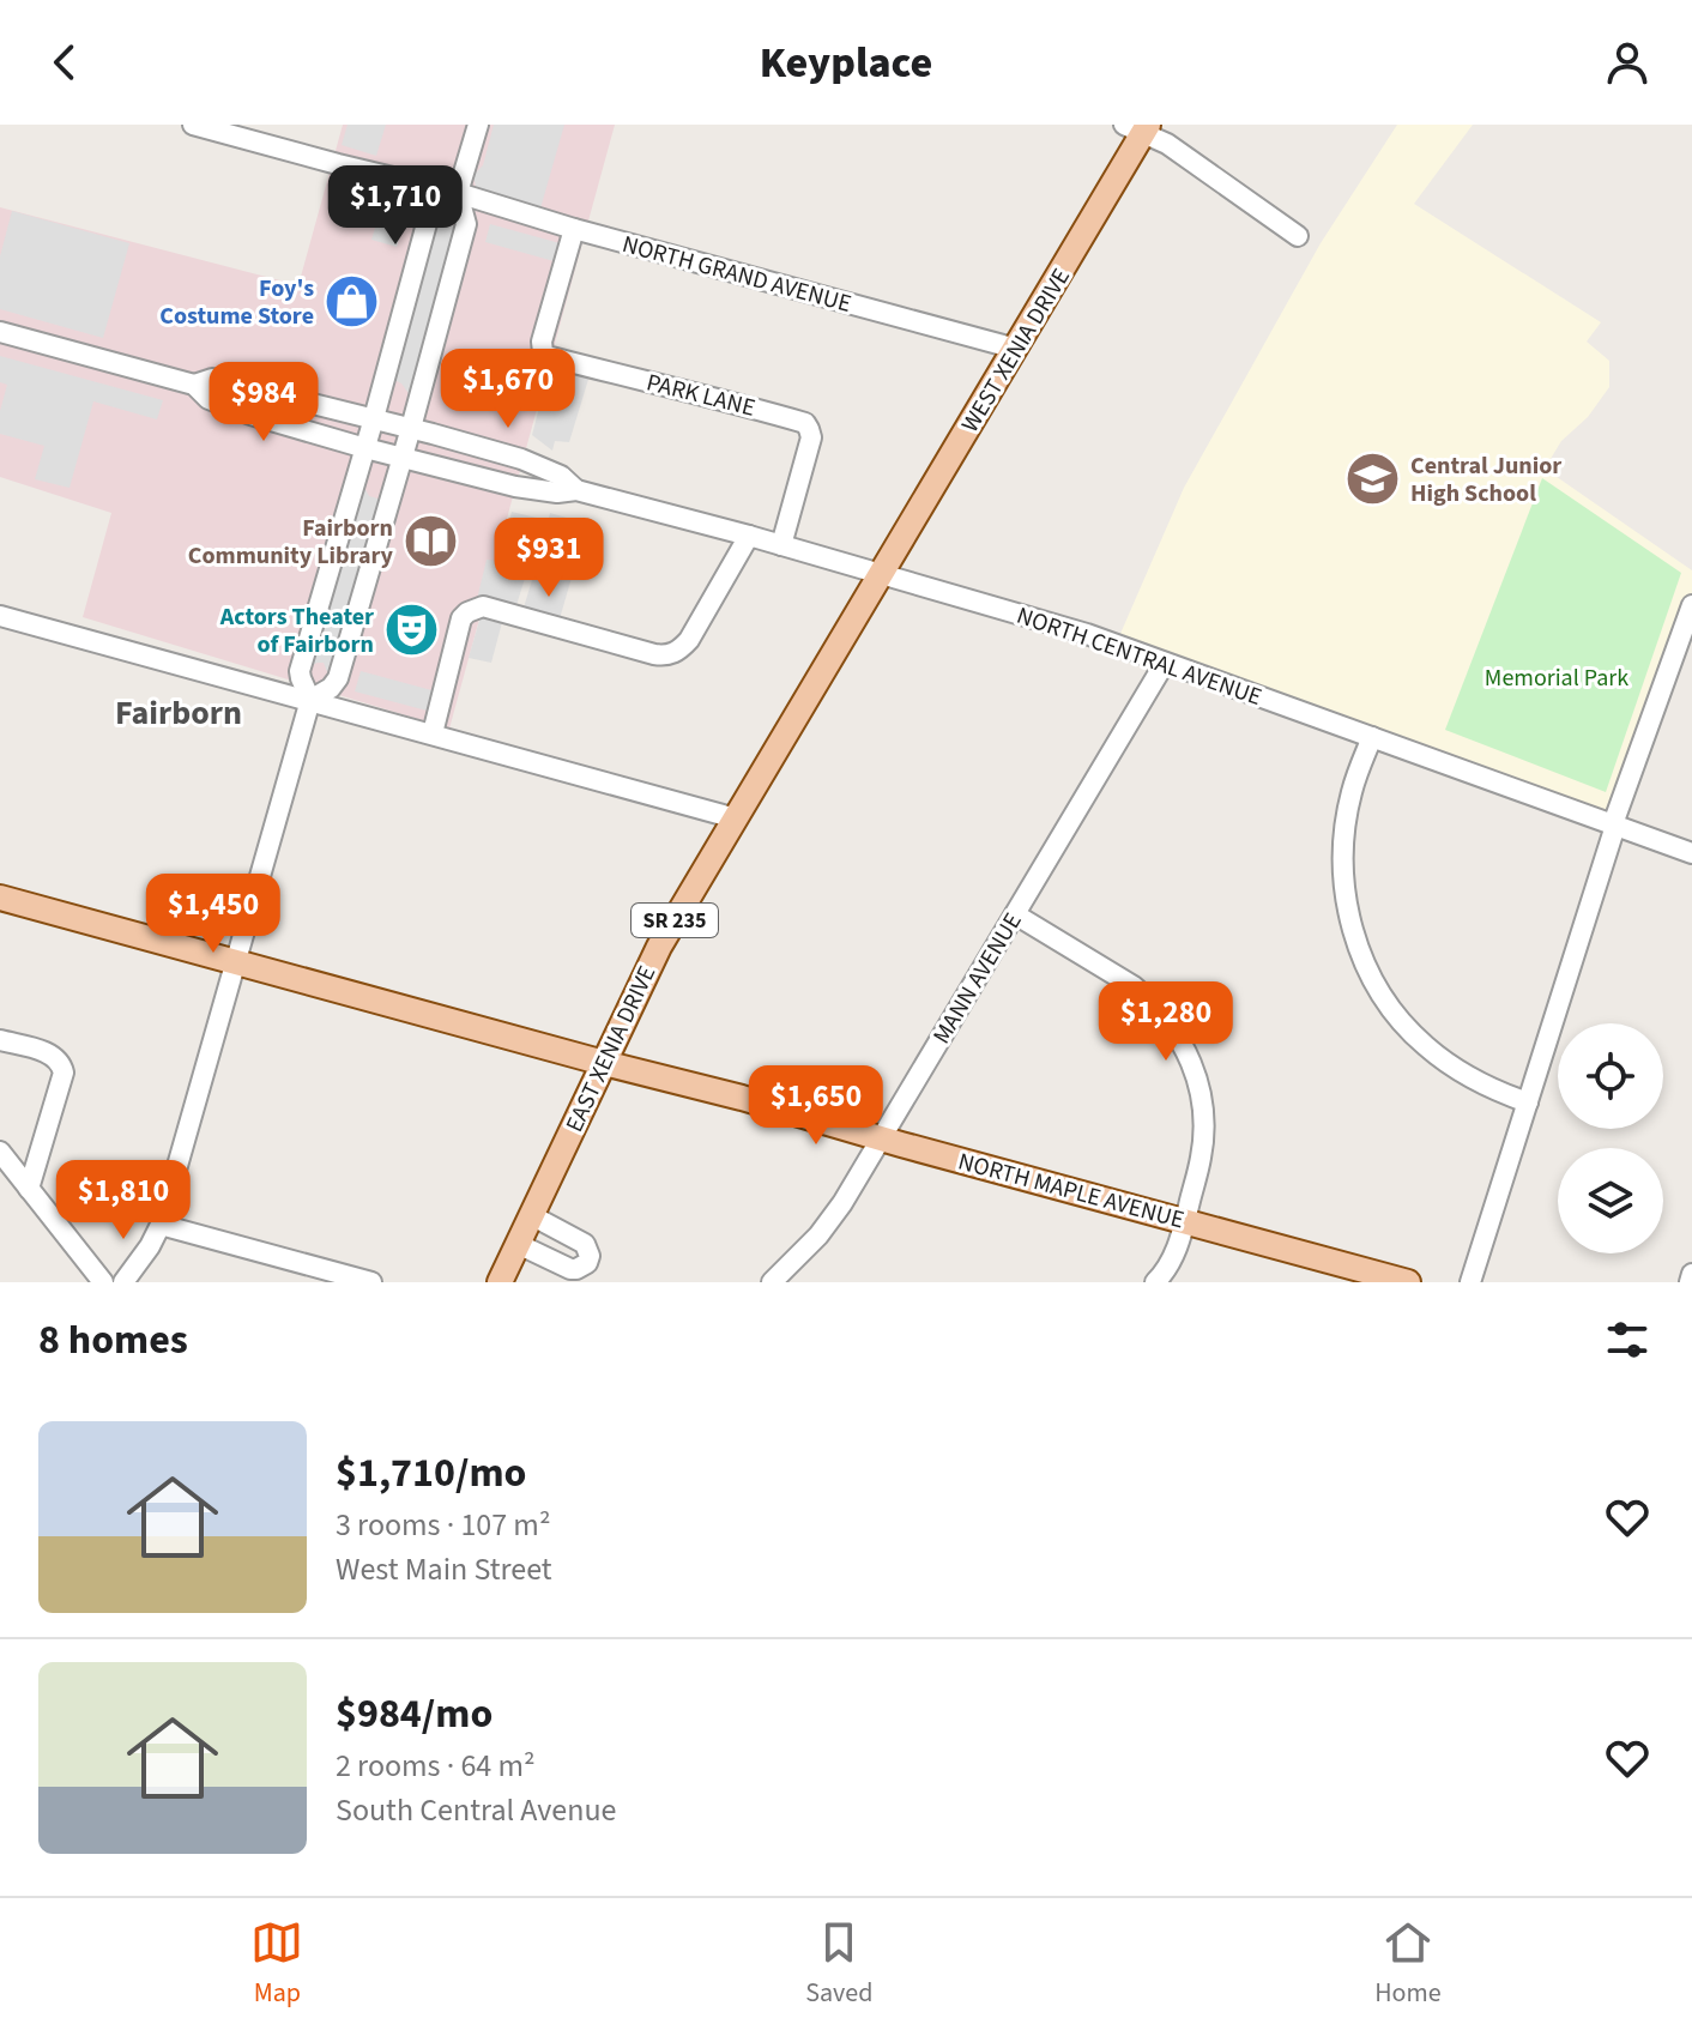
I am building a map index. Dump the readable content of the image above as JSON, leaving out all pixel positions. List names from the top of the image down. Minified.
{"streets":{"main road":["WEST XENIA DRIVE","SR 235","EAST XENIA DRIVE","NORTH MAPLE AVENUE"],"street":["NORTH GRAND AVENUE","PARK LANE","NORTH CENTRAL AVENUE","MANN AVENUE"]},"crossings":[["NORTH GRAND AVENUE","WEST XENIA DRIVE"],["NORTH GRAND AVENUE","PARK LANE"],["WEST XENIA DRIVE","NORTH CENTRAL AVENUE"],["WEST XENIA DRIVE","EAST XENIA DRIVE"],["PARK LANE","NORTH CENTRAL AVENUE"],["NORTH CENTRAL AVENUE","MANN AVENUE"],["NORTH CENTRAL AVENUE","EAST XENIA DRIVE"],["MANN AVENUE","NORTH MAPLE AVENUE"],["EAST XENIA DRIVE","NORTH MAPLE AVENUE"]],"districts":["Fairborn"],"parks":["Memorial Park"],"places":{"shop":["Foy's Costume Store"],"school or university":["Central Junior High School"],"library":["Fairborn Community Library"],"theatre":["Actors Theater of Fairborn"]},"page":{"header":"Keyplace","price":["$1,710","$1,670","$984","$931","$1,450","$1,280","$1,650","$1,810"],"heading":"8 homes","list":[{"name":"$1,710/mo","note":"3 rooms · 107 m² · West Main Street"},{"name":"$984/mo","note":"2 rooms · 64 m² · South Central Avenue"}],"tabs":["Map","Saved","Home"]}}
